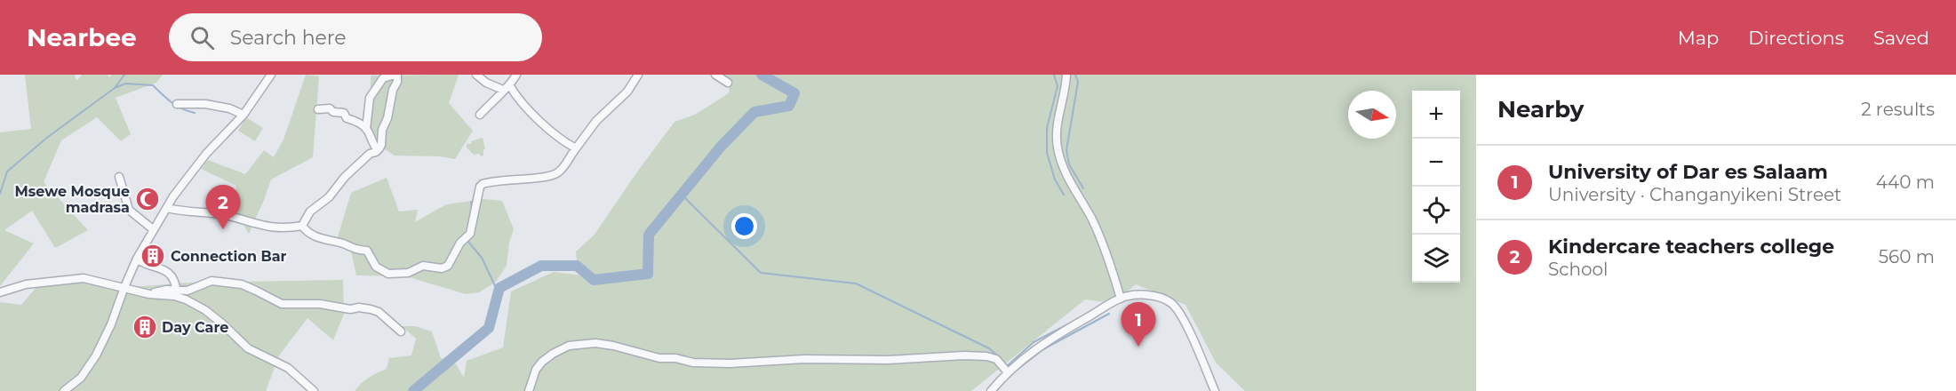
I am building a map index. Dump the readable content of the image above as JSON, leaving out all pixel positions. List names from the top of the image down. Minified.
{"places":{"mosque":["Msewe Mosque madrasa"],"building":["Connection Bar","Day Care"]},"north":"right","page":{"header":"Nearbee","search":"Search here","nav":["Map","Directions","Saved"],"heading":["Nearby","2 results"],"map_buttons":["+","−"],"list":[{"mark":"1","name":"University of Dar es Salaam","note":"University · Changanyikeni Street","value":"440 m"},{"mark":"2","name":"Kindercare teachers college","note":"School","value":"560 m"}],"pins":["2","1"]}}
